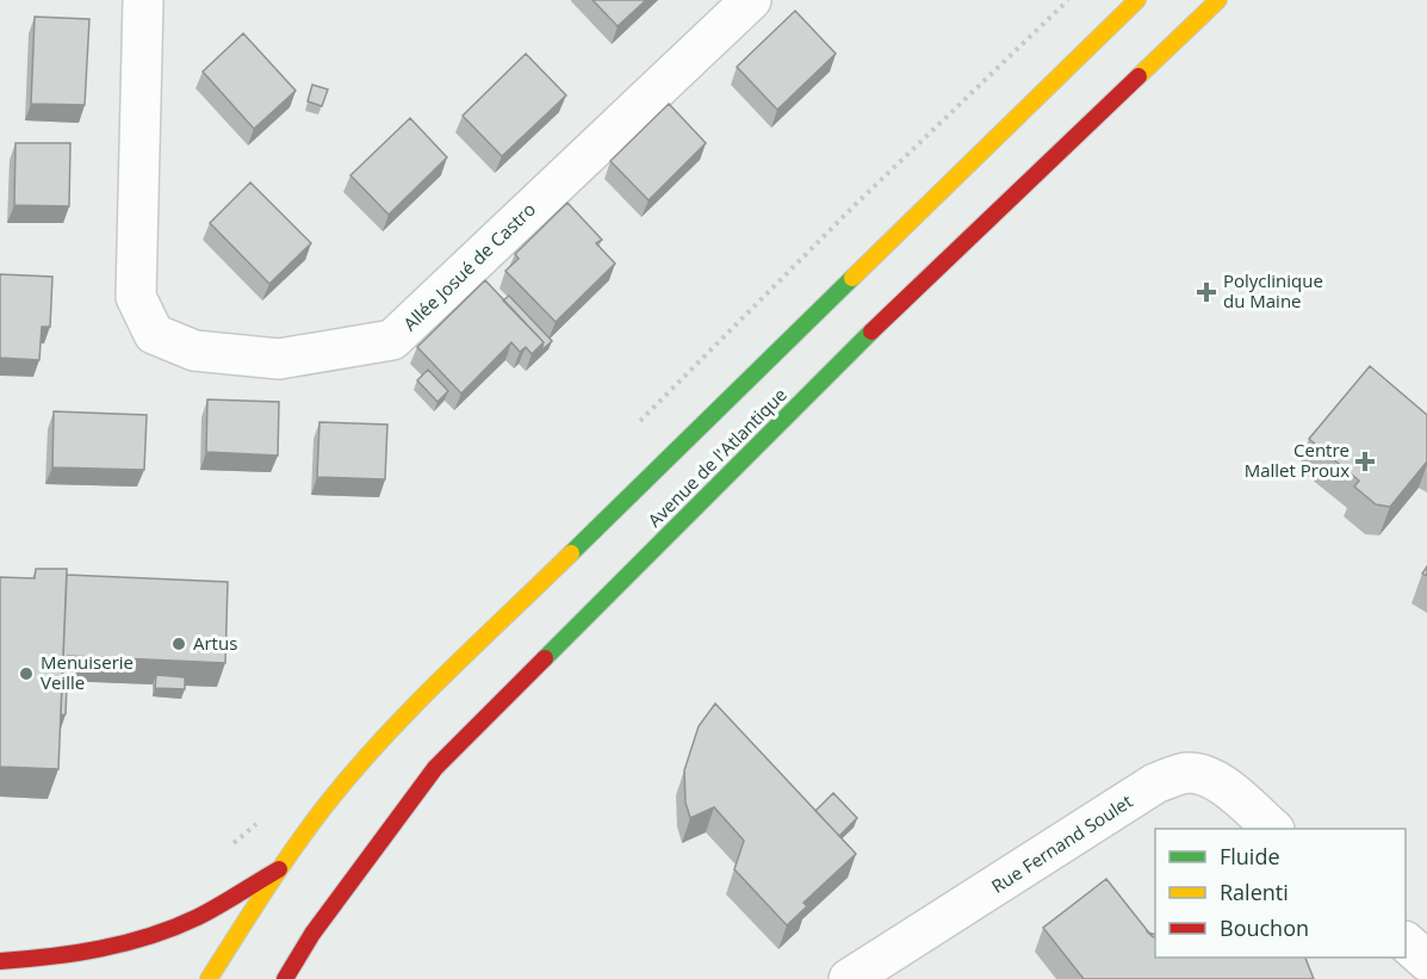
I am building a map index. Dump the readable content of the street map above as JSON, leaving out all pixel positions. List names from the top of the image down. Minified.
{"streets":{"main road":["Avenue de l'Atlantique"],"street":["Allée Josué de Castro","Rue Fernand Soulet"]},"places":{"health":["Polyclinique du Maine","Centre Mallet Proux"],"other":["Artus","Menuiserie Veille"]},"legend":["Fluide","Ralenti","Bouchon"]}
